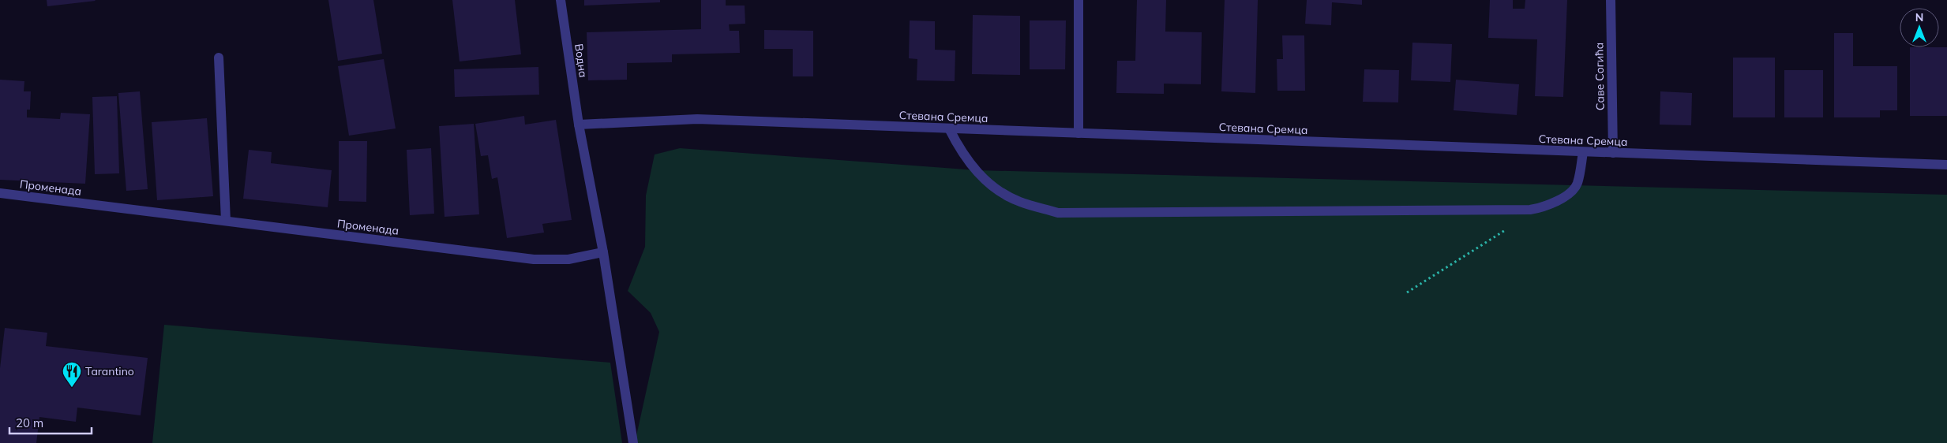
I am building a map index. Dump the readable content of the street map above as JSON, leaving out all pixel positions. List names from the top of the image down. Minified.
{"streets":{"street":["Водна","Саве Согића","Стевана Сремца","Променада"]},"crossings":[["Водна","Стевана Сремца"],["Саве Согића","Стевана Сремца"]],"places":{"restaurant":["Tarantino"]},"scale_bar":"20 m","north":"top"}
